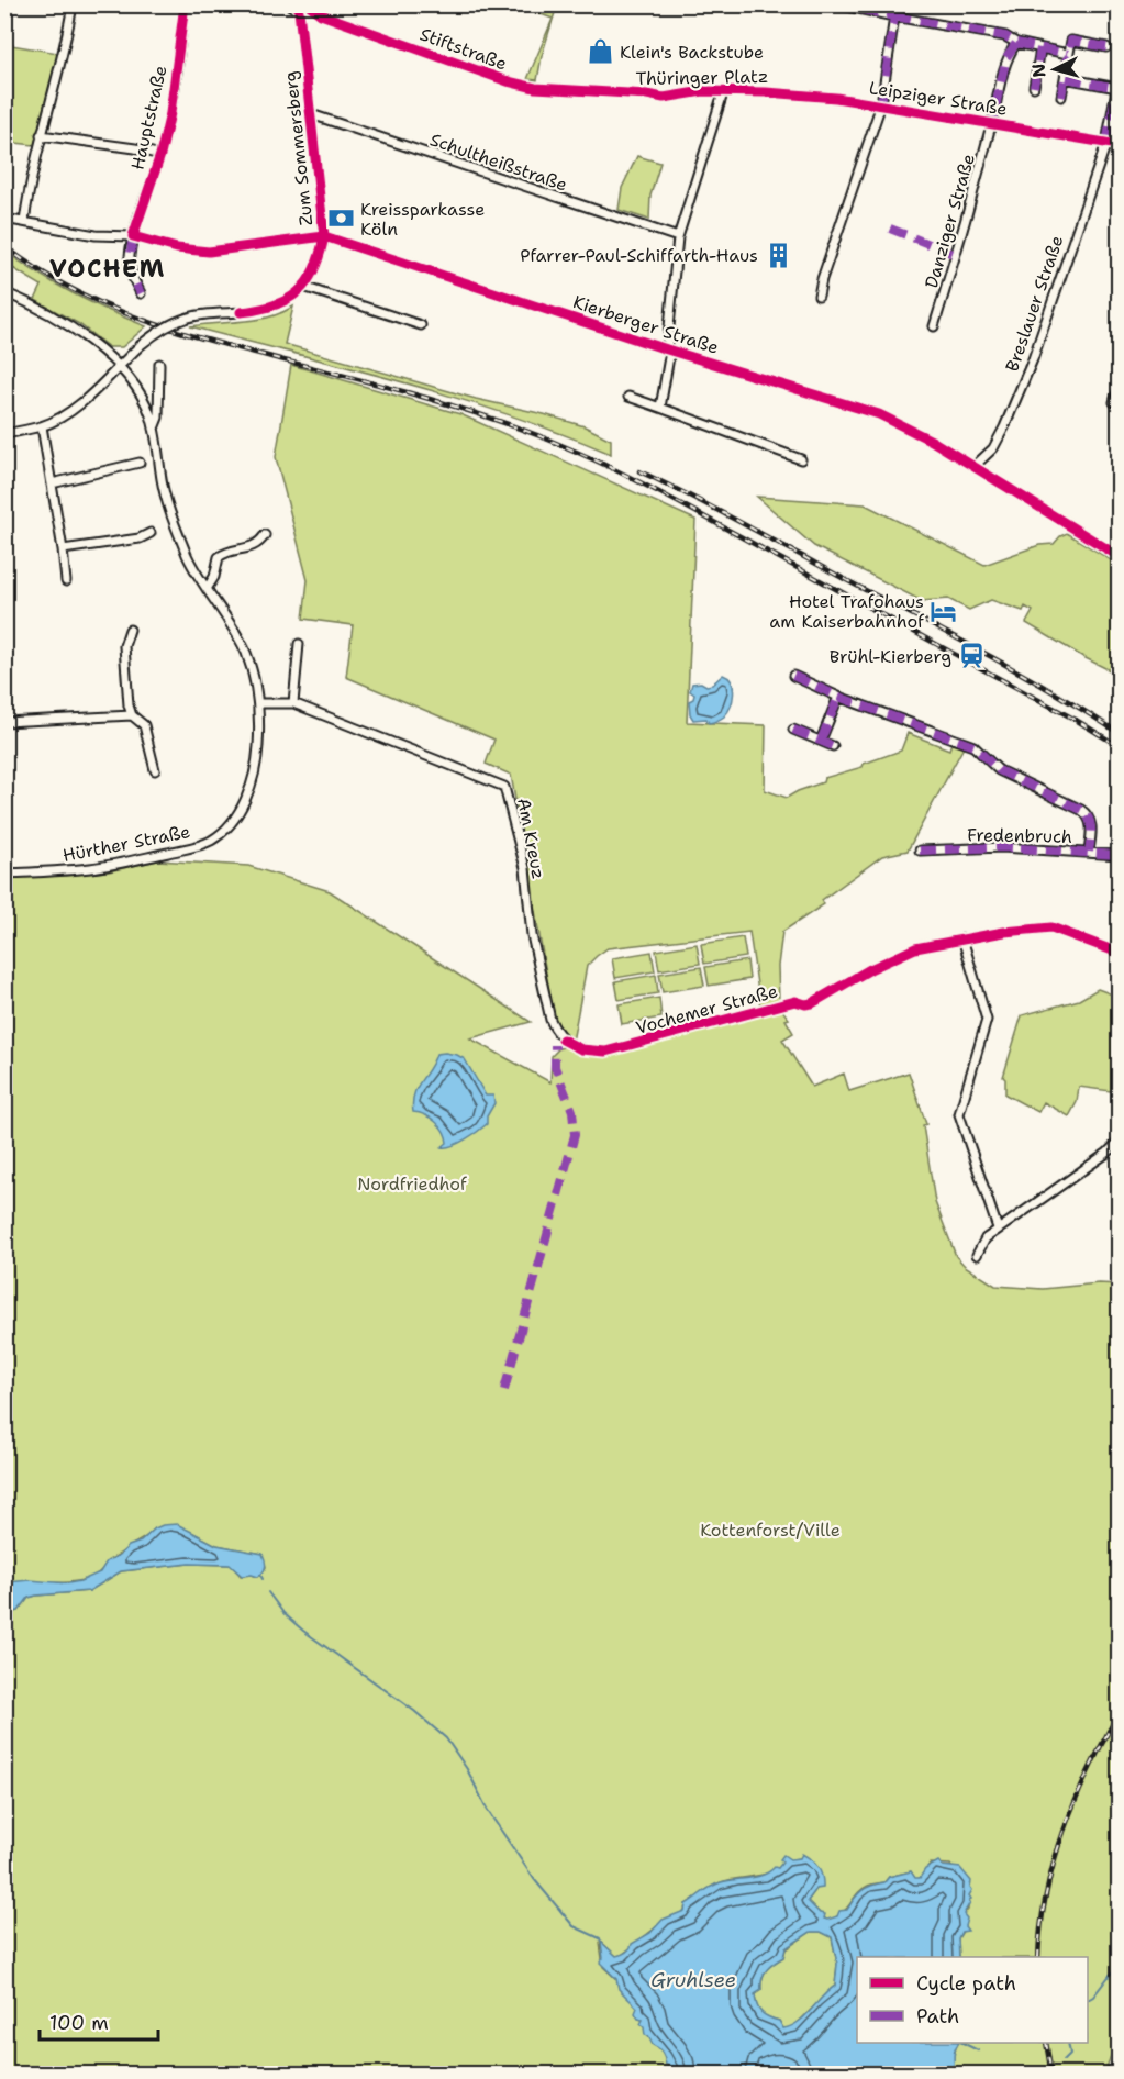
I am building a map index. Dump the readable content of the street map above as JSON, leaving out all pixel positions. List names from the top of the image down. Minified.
{"streets":{"street":["Stiftstraße","Thüringer Platz","Leipziger Straße","Hauptstraße","Zum Sommersberg","Schultheißstraße","Danziger Straße","Breslauer Straße","Kierberger Straße","Fredenbruch","Am Kreuz","Hürther Straße","Vochemer Straße"]},"crossings":[["Stiftstraße","Thüringer Platz"],["Thüringer Platz","Leipziger Straße"],["Leipziger Straße","Danziger Straße"],["Leipziger Straße","Breslauer Straße"],["Hauptstraße","Kierberger Straße"],["Zum Sommersberg","Schultheißstraße"],["Zum Sommersberg","Kierberger Straße"],["Breslauer Straße","Kierberger Straße"],["Am Kreuz","Hürther Straße"],["Am Kreuz","Vochemer Straße"]],"districts":["VOCHEM"],"water":["Gruhlsee"],"parks":["Nordfriedhof","Kottenforst/Ville"],"places":{"shop":["Klein's Backstube"],"bank":["Kreissparkasse Köln"],"building":["Pfarrer-Paul-Schiffarth-Haus"],"hotel":["Hotel Trafohaus am Kaiserbahnhof"],"station":["Brühl-Kierberg"]},"legend":["Cycle path","Path"],"scale_bar":"100 m","north":"left"}
